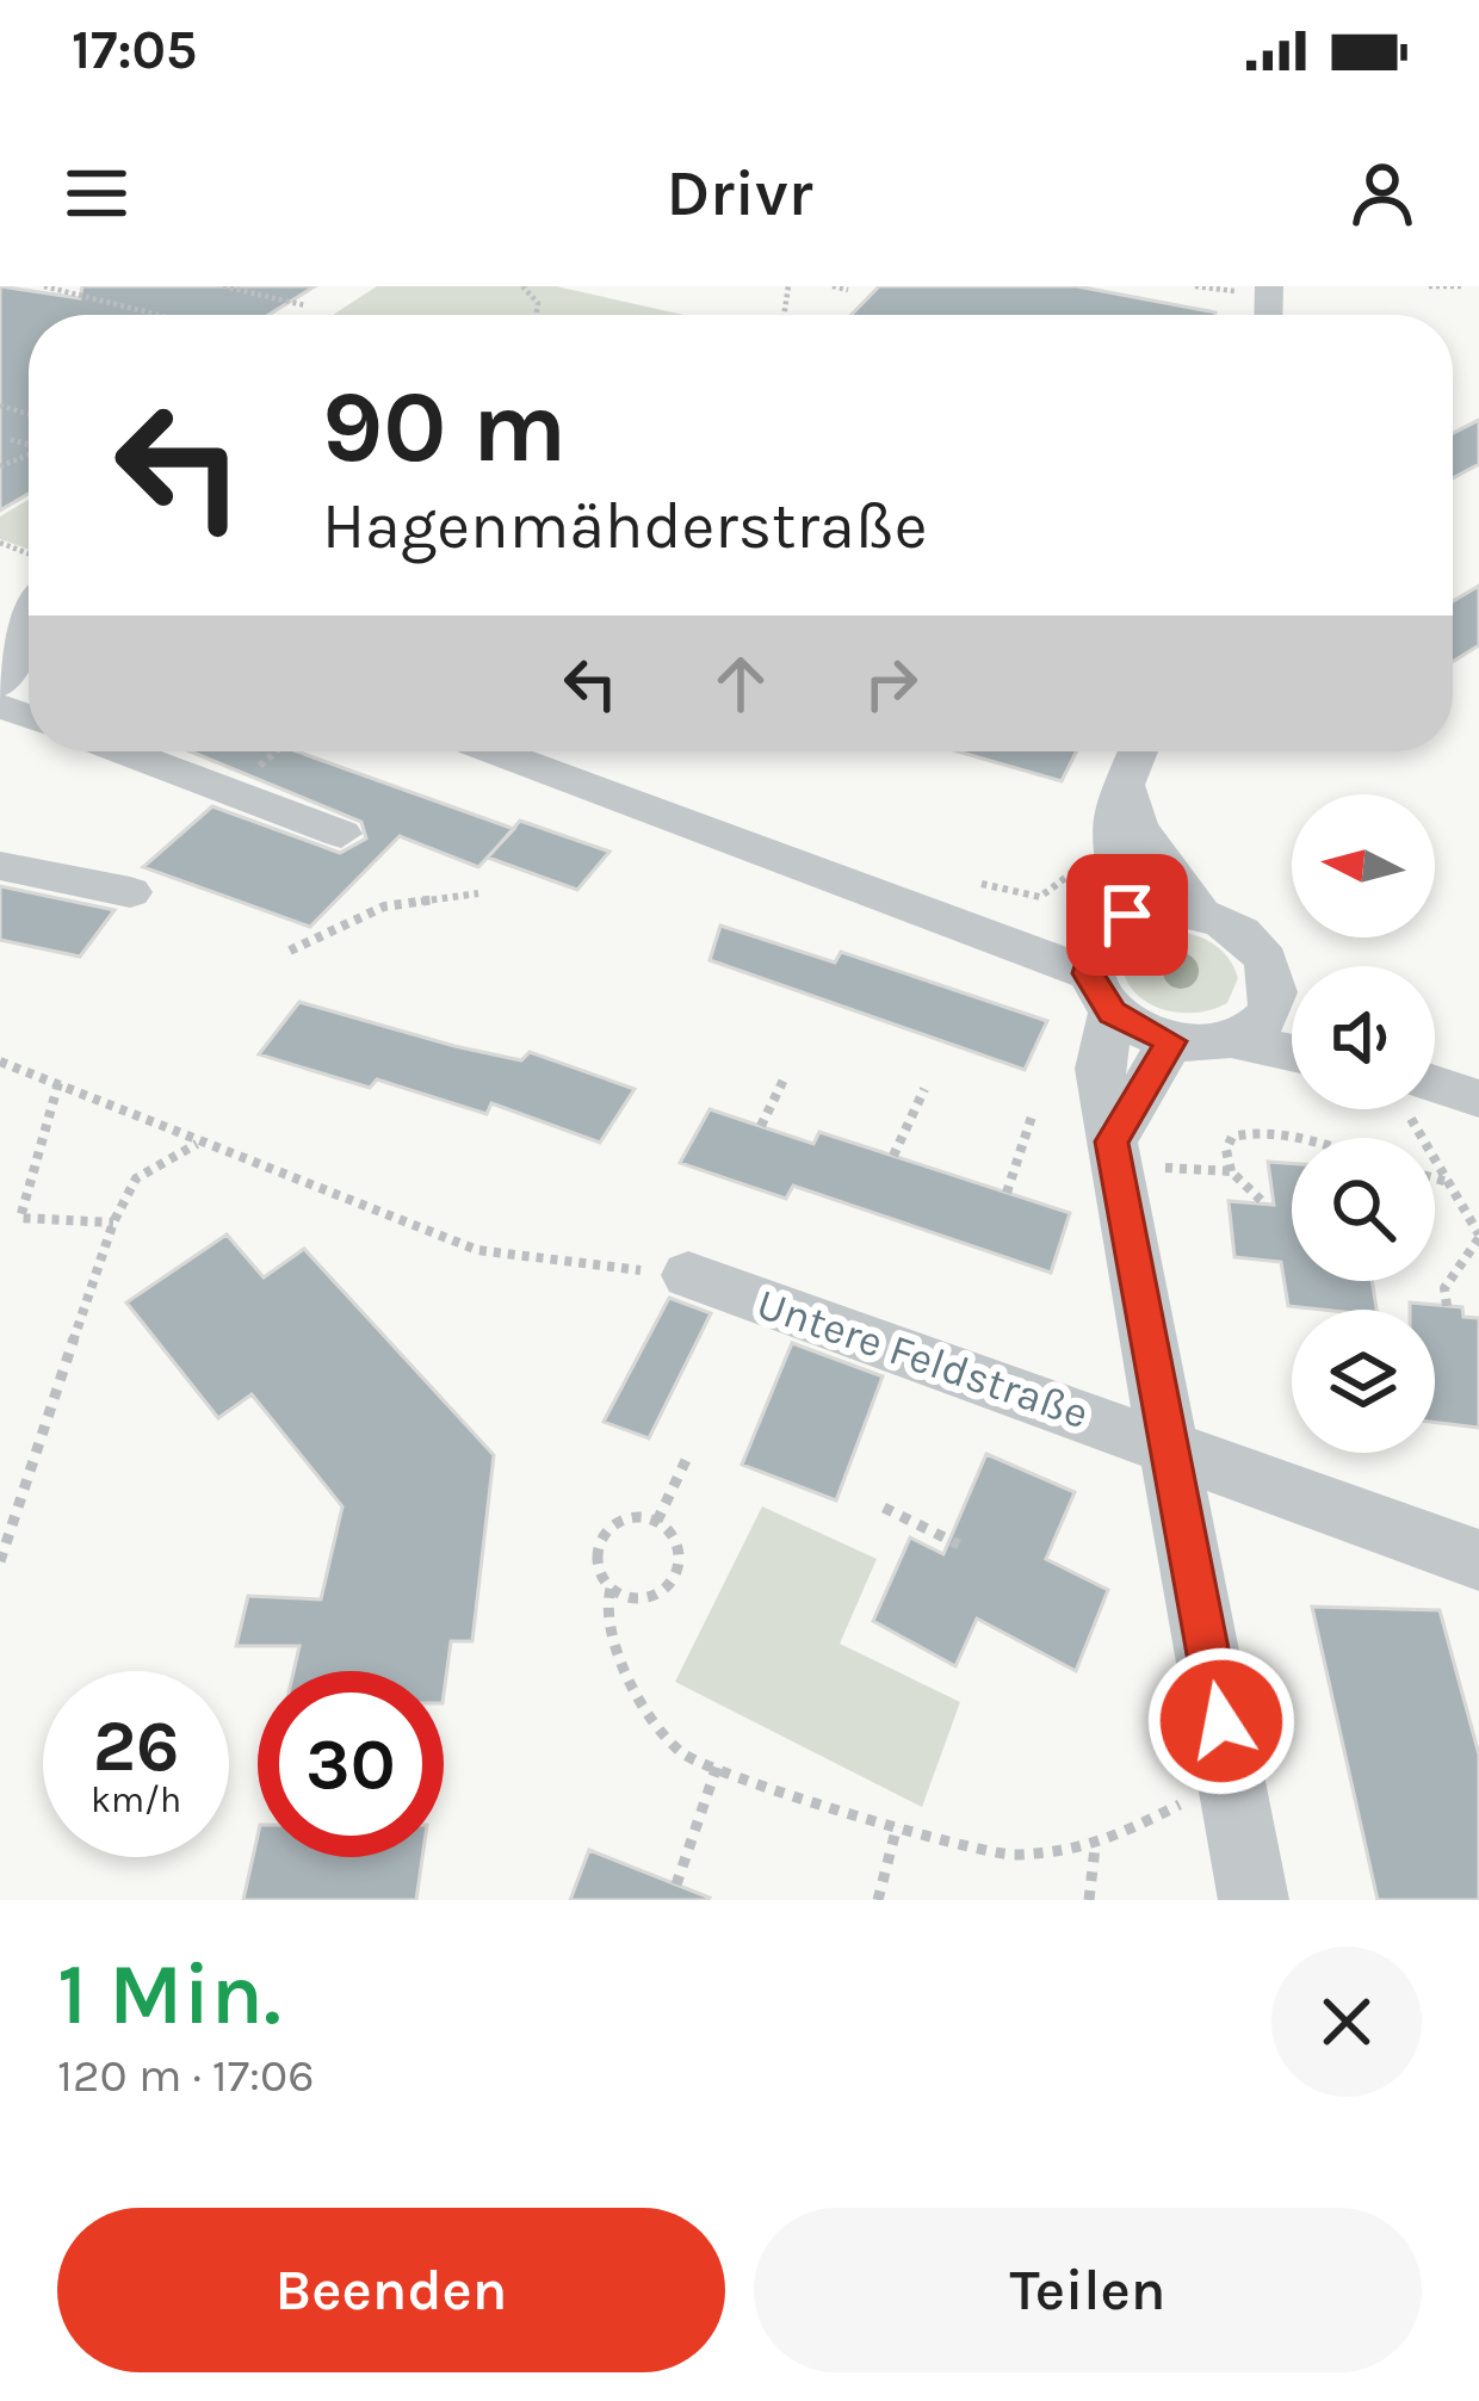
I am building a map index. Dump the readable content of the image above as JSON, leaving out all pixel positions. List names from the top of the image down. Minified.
{"streets":{"street":["Untere Feldstraße"]},"north":"left","page":{"status":"17:05","header":"Drivr","turn":["90 m","Hagenmähderstraße"],"speed":"26 km/h","limit":"30","heading":["1 Min.","120 m · 17:06"],"buttons":["Beenden","Teilen"]}}
